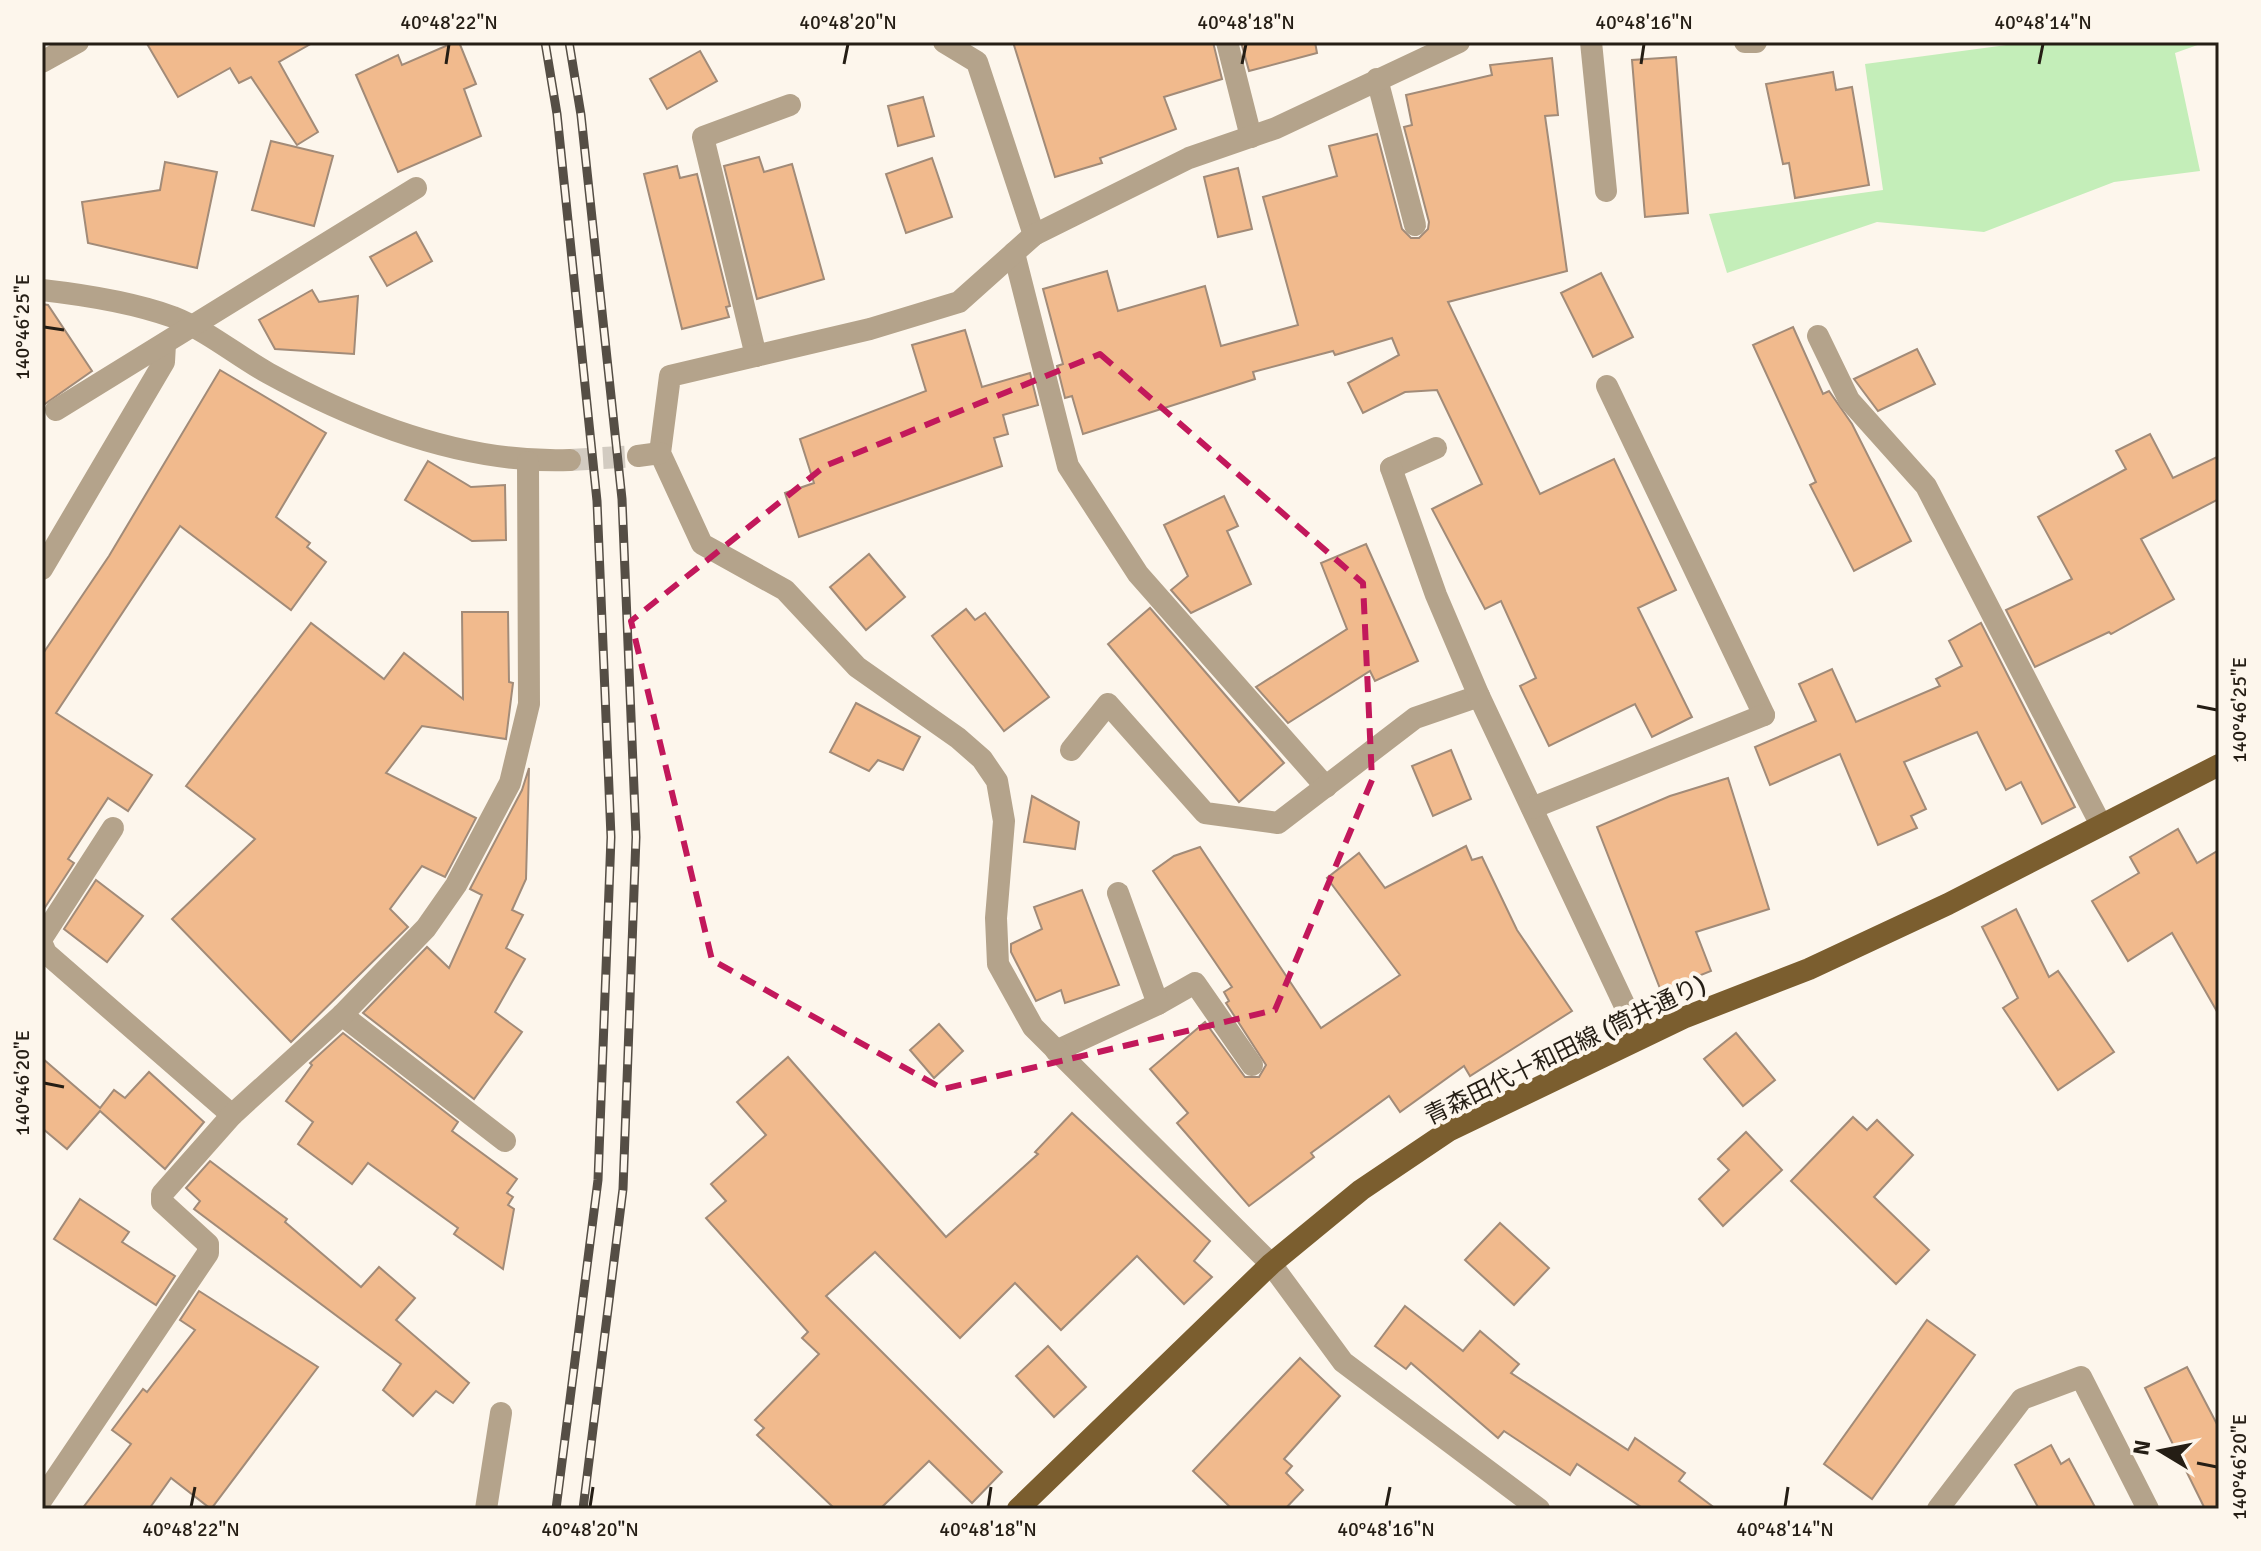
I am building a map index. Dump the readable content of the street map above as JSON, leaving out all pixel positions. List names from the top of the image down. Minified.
{"streets":{"main road":["青森田代十和田線 (筒井通り)"]},"north":"left","coordinates":["40°48'22\"N","40°48'20\"N","40°48'18\"N","40°48'16\"N","40°48'14\"N","140°46'25\"E","140°46'20\"E"]}
